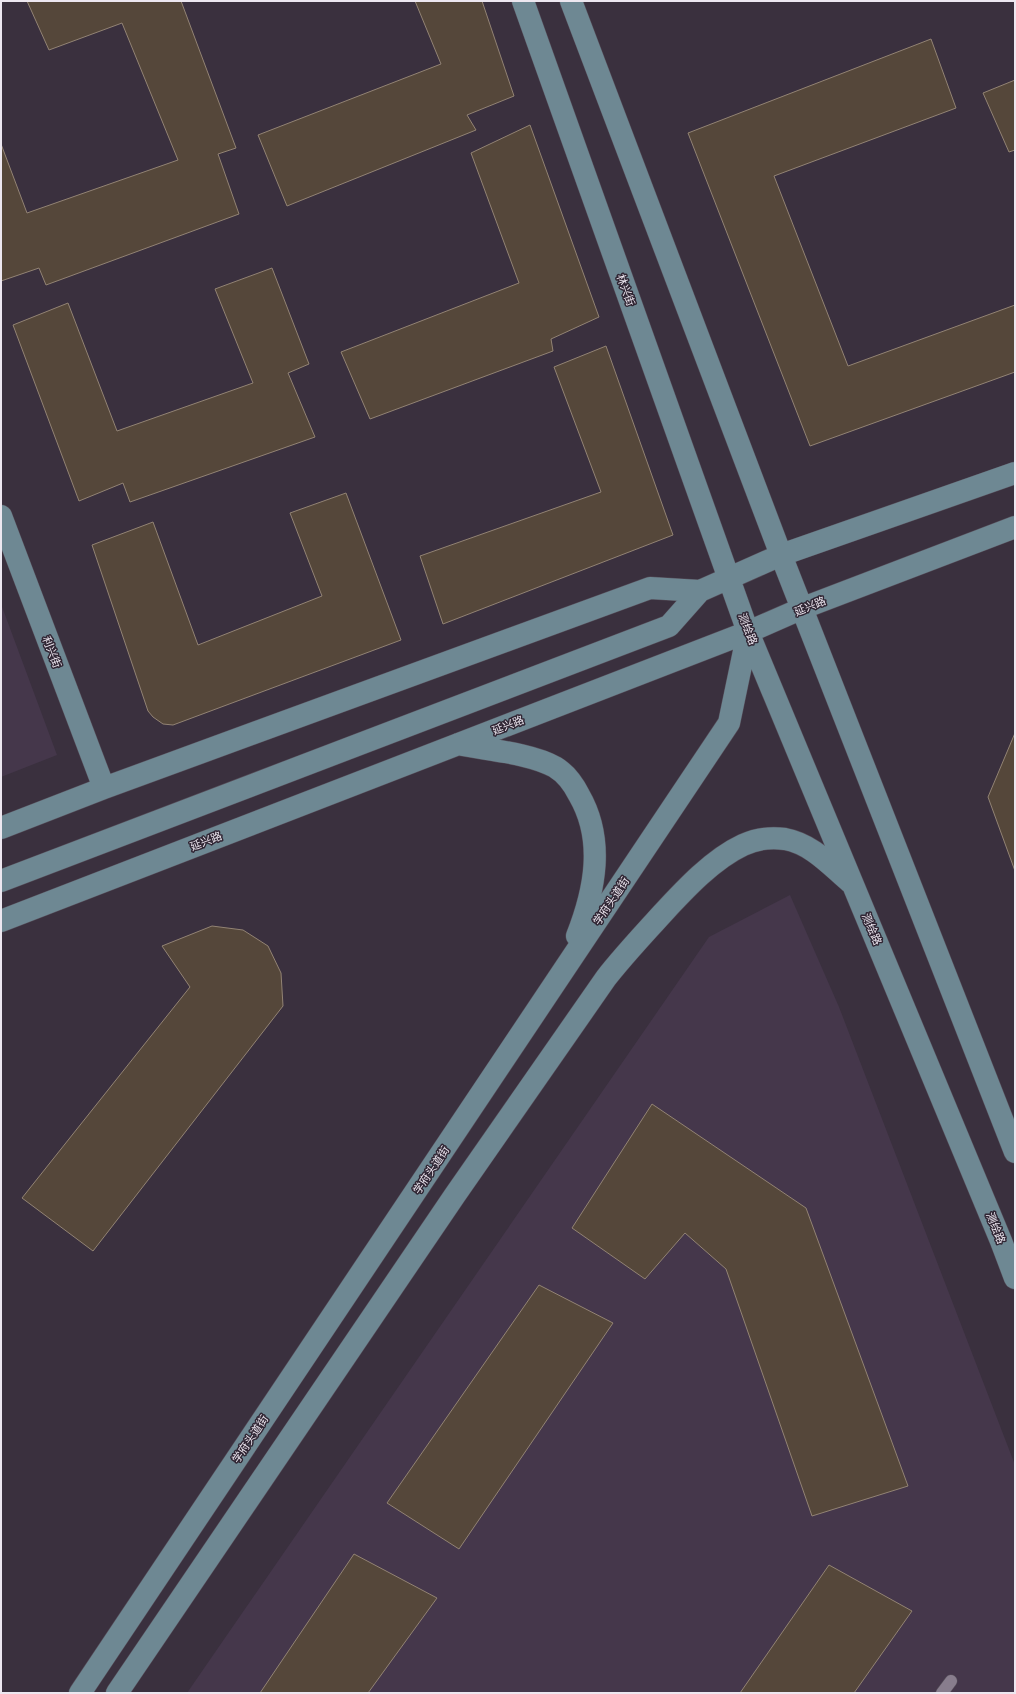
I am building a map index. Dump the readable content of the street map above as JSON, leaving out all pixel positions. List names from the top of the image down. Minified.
{"streets":{"main road":["林兴街","延兴路","测绘路","利兴街","学府头道街"]},"crossings":[["林兴街","测绘路"],["延兴路","测绘路"],["延兴路","学府头道街"],["测绘路","学府头道街"]]}
